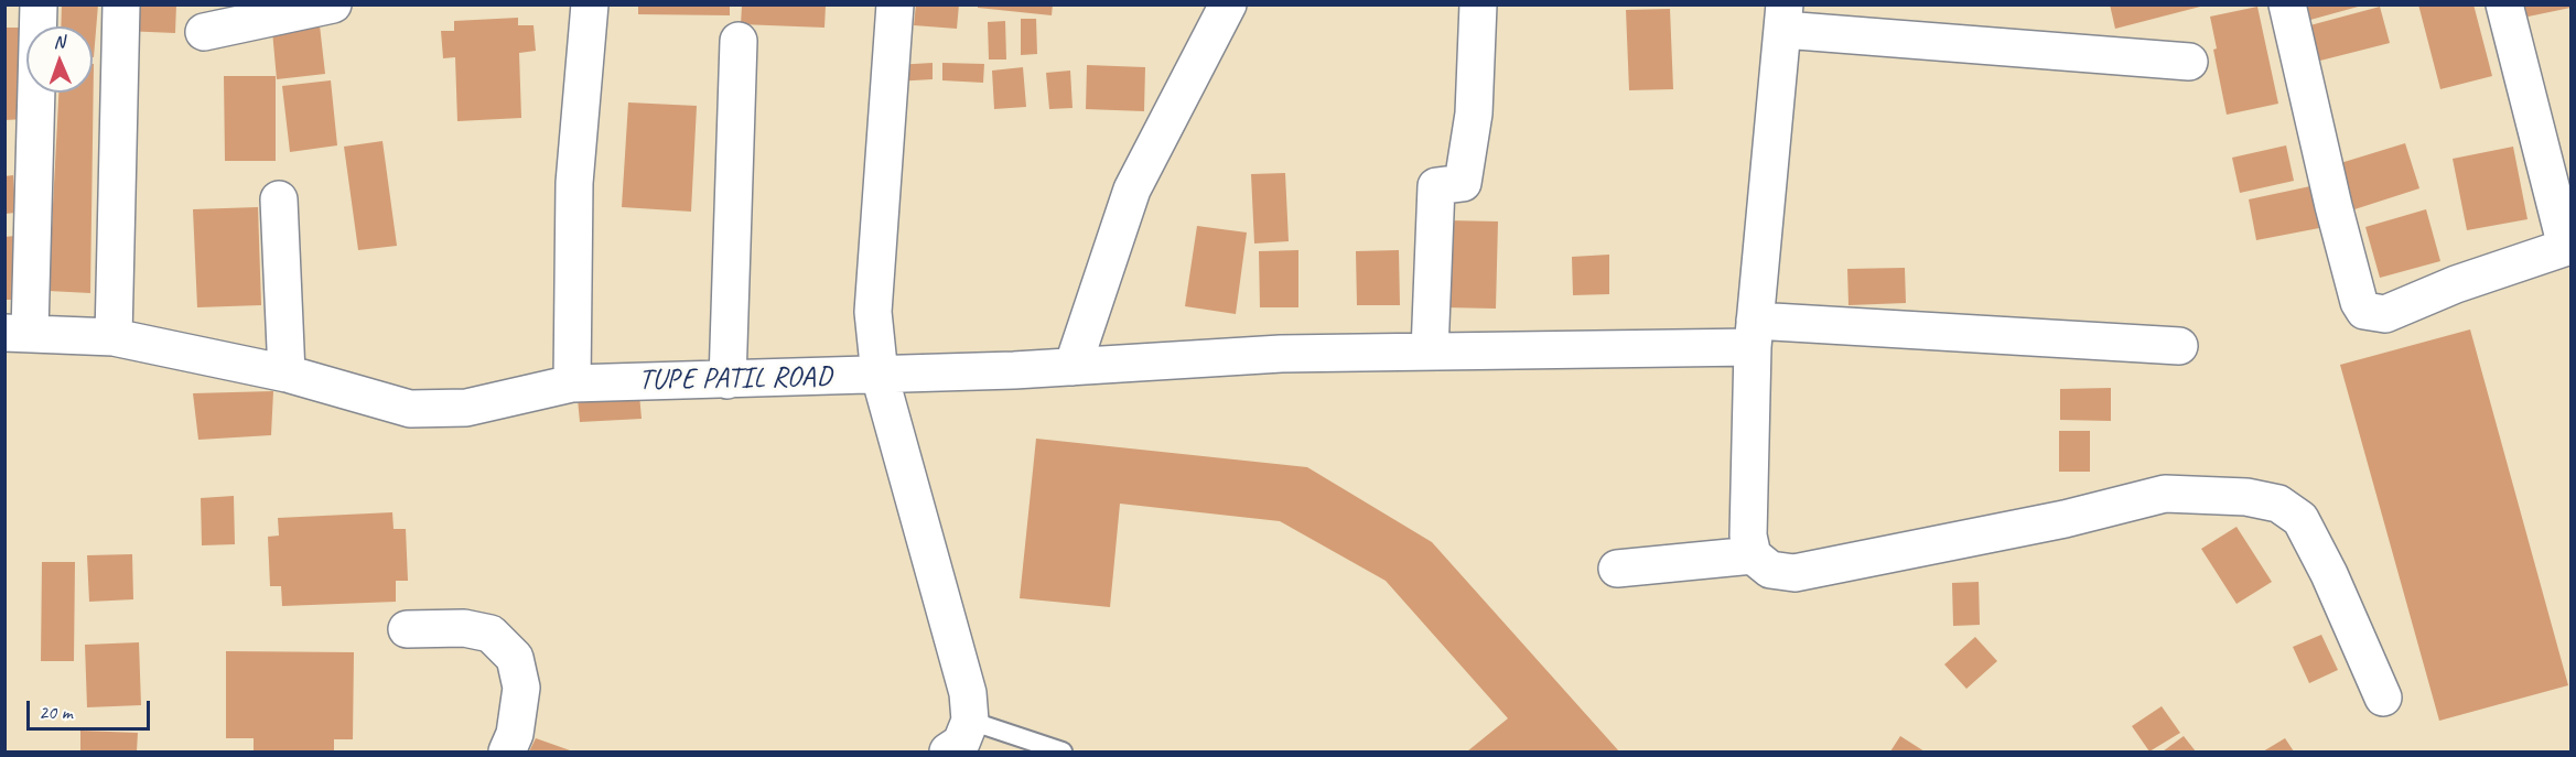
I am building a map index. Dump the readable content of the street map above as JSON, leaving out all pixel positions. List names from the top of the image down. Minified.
{"streets":{"street":["TUPE PATIL ROAD"]},"scale_bar":"20 m","north":"top"}
